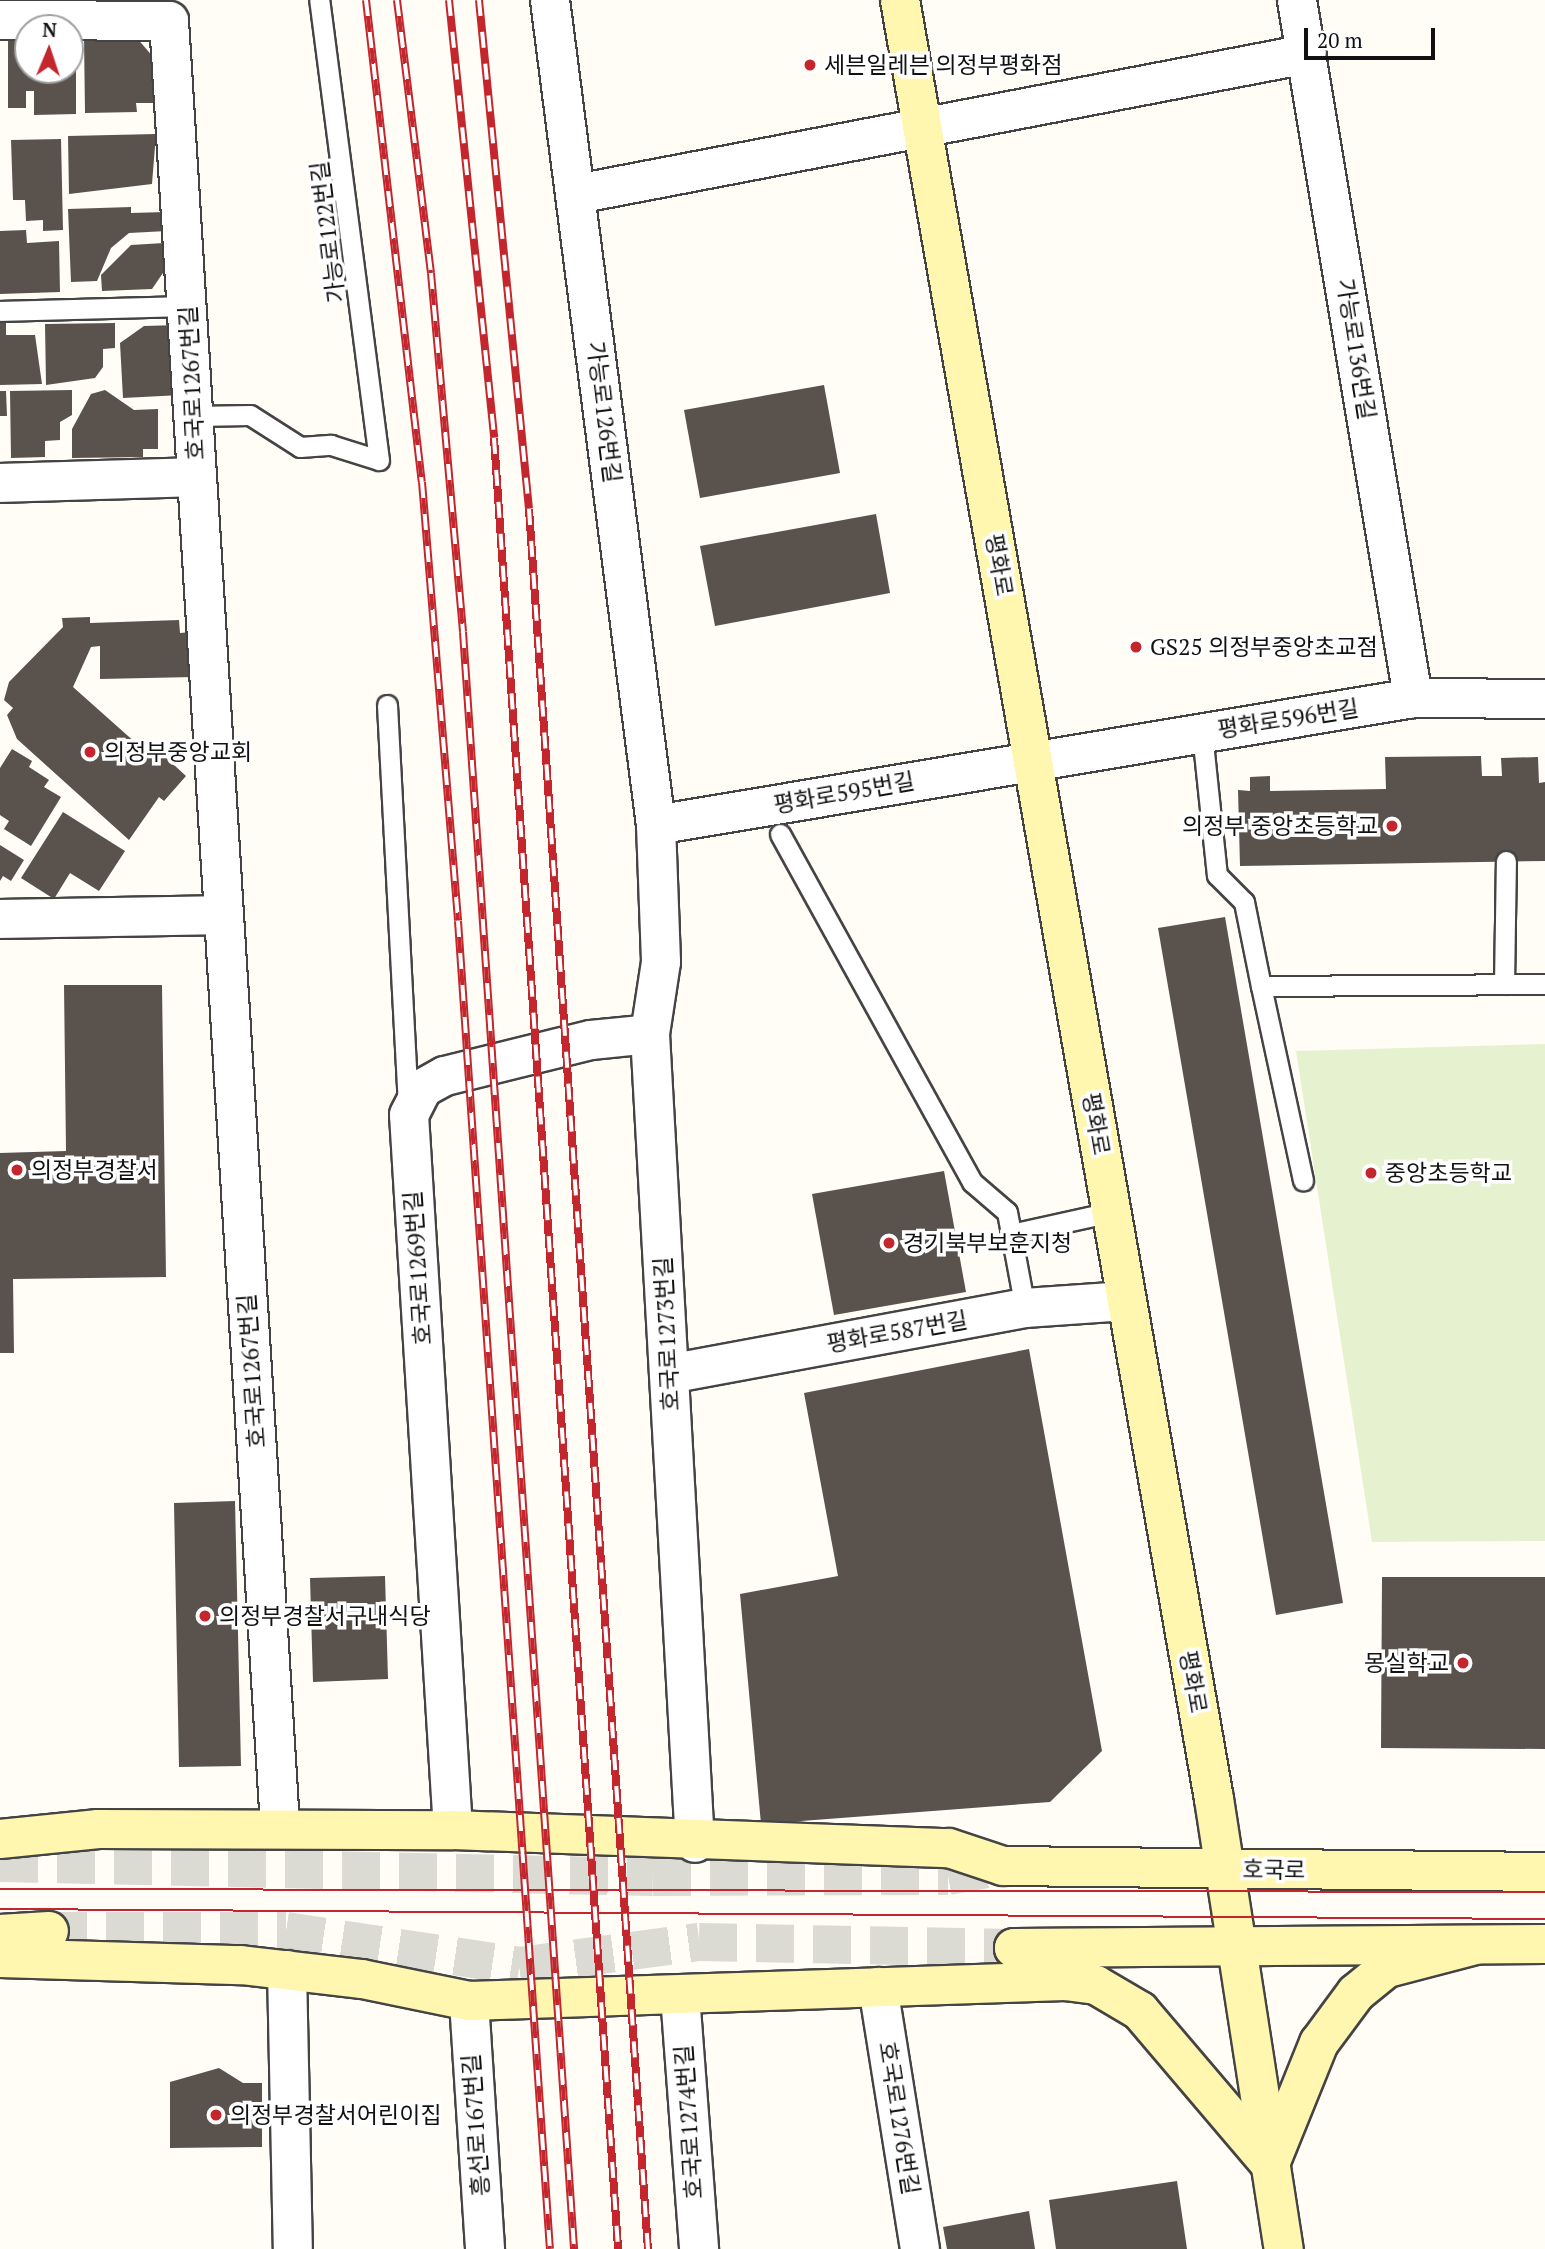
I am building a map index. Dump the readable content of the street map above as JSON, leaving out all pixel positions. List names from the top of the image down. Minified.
{"streets":{"street":["가능로136번길","호국로1267번길","가능로126번길","평화로","평화로596번길","평화로595번길","호국로1269번길","평화로587번길","호국로1273번길","호국로","호국로1276번길","호국로1274번길","흥선로167번길"],"lane":["가능로122번길"]},"crossings":[["가능로122번길","호국로1267번길"],["가능로136번길","평화로596번길"],["호국로1267번길","호국로"],["가능로126번길","평화로595번길"],["가능로126번길","호국로1273번길"],["평화로","평화로596번길"],["평화로","평화로595번길"],["평화로","평화로587번길"],["평화로","호국로"],["평화로596번길","평화로595번길"],["평화로595번길","호국로1273번길"],["호국로1269번길","호국로"],["평화로587번길","호국로1273번길"],["호국로1273번길","호국로"]],"places":["세븐일레븐 의정부평화점","GS25 의정부중앙초교점","의정부중앙교회","의정부 중앙초등학교","의정부경찰서","중앙초등학교","경기북부보훈지청","의정부경찰서구내식당","몽실학교","의정부경찰서어린이집"],"scale_bar":"20 m","north":"top"}
